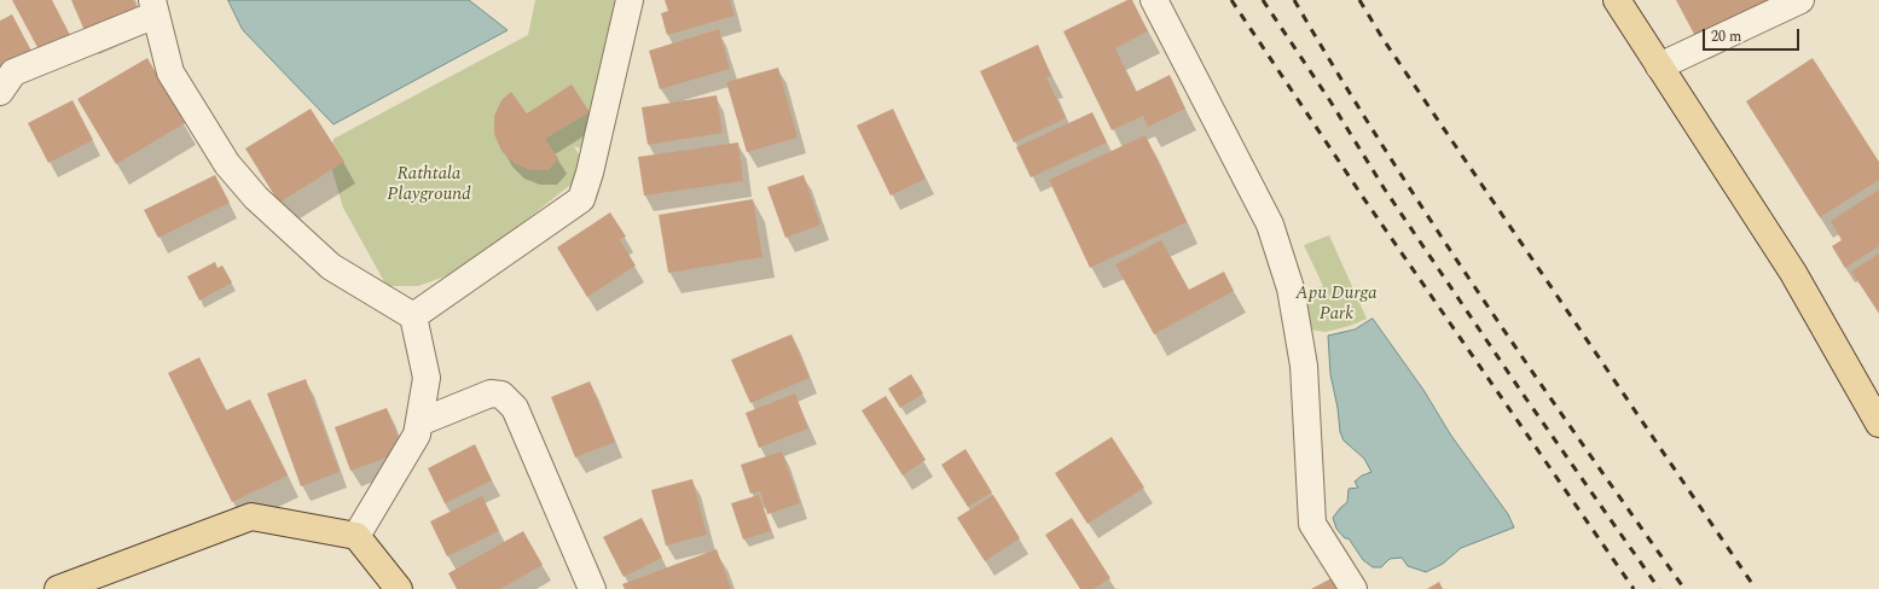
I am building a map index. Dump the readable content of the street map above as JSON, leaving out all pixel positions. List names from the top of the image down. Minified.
{"parks":["Rathtala Playground","Apu Durga Park"],"scale_bar":"20 m"}
